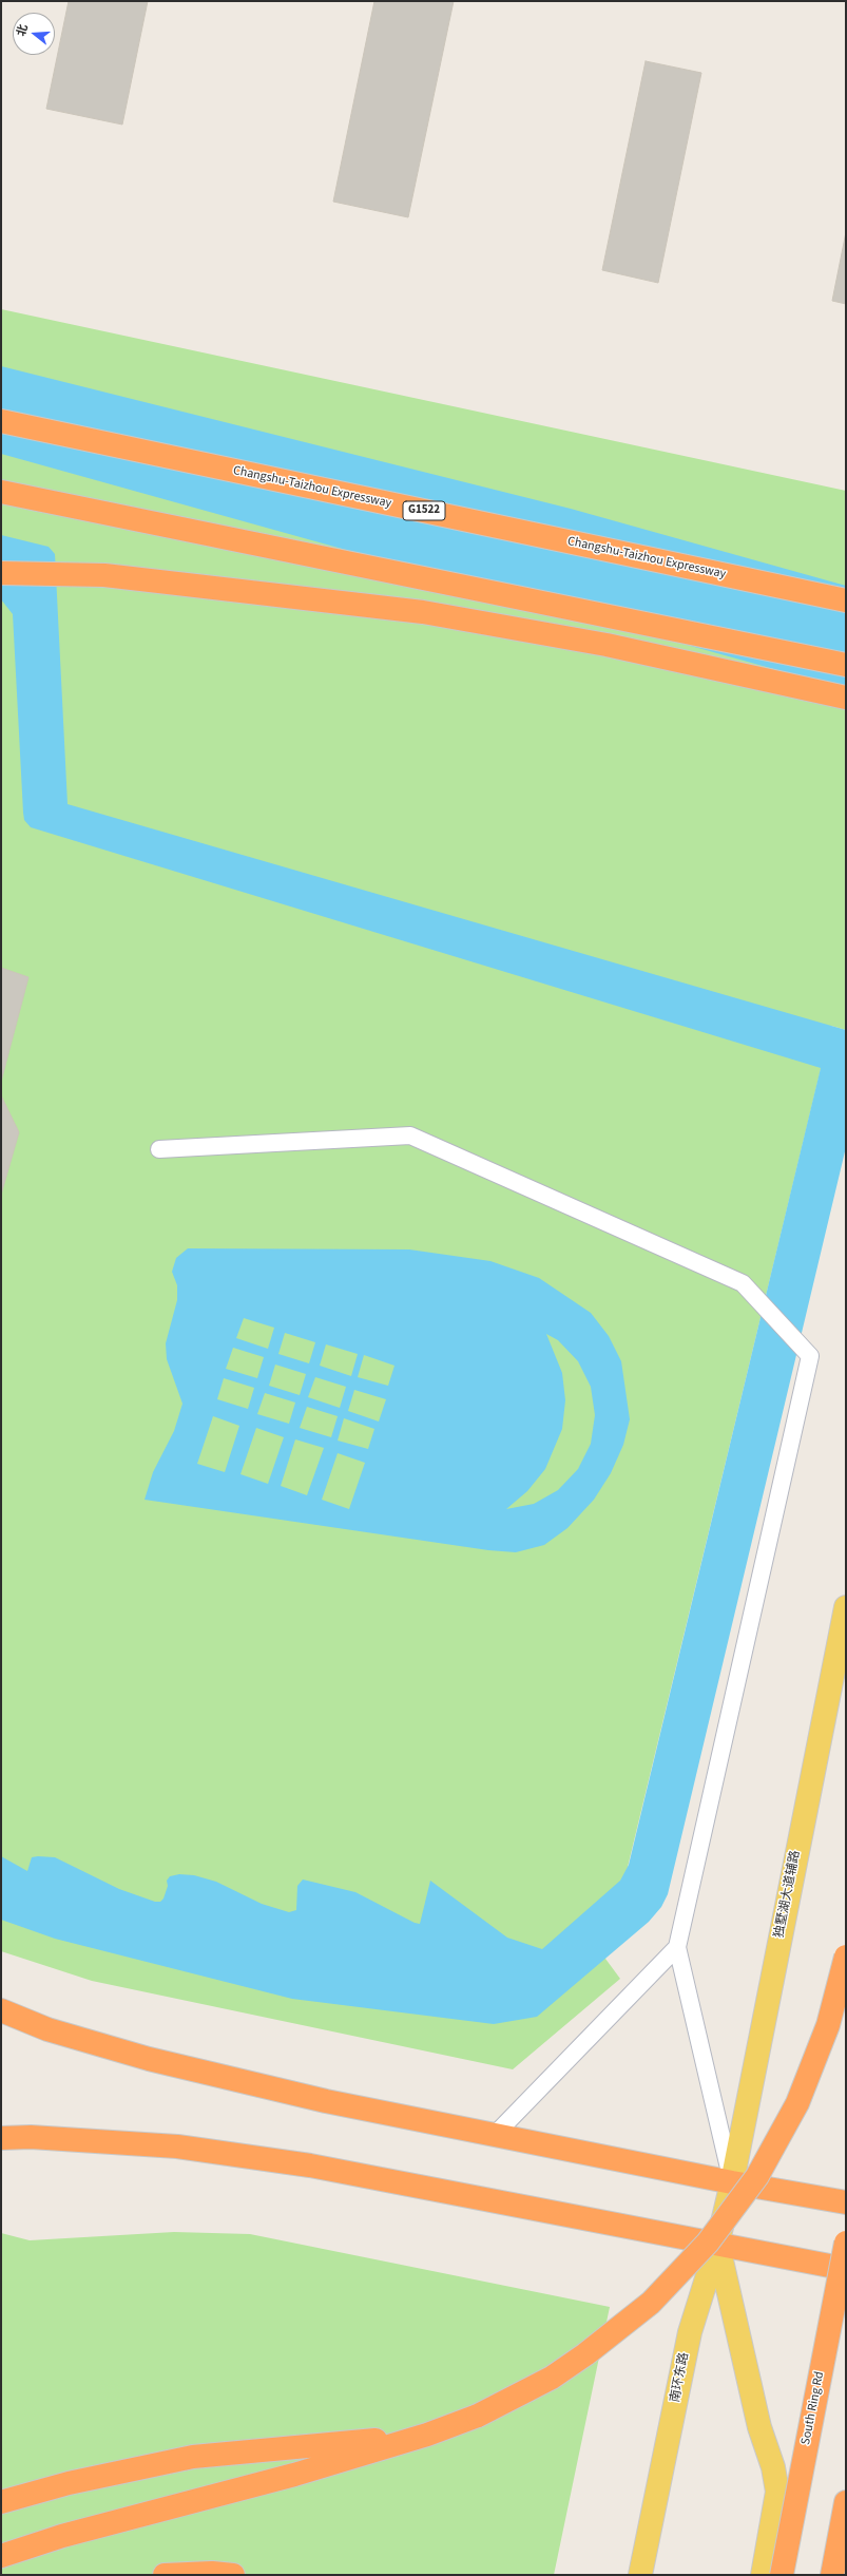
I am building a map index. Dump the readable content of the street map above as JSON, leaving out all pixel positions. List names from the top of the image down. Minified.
{"streets":{"highway":["Changshu-Taizhou Expressway","G1522","South Ring Rd"],"main road":["独墅湖大道辅路","南环东路"]},"crossings":[["独墅湖大道辅路","南环东路"]],"north":"left"}
